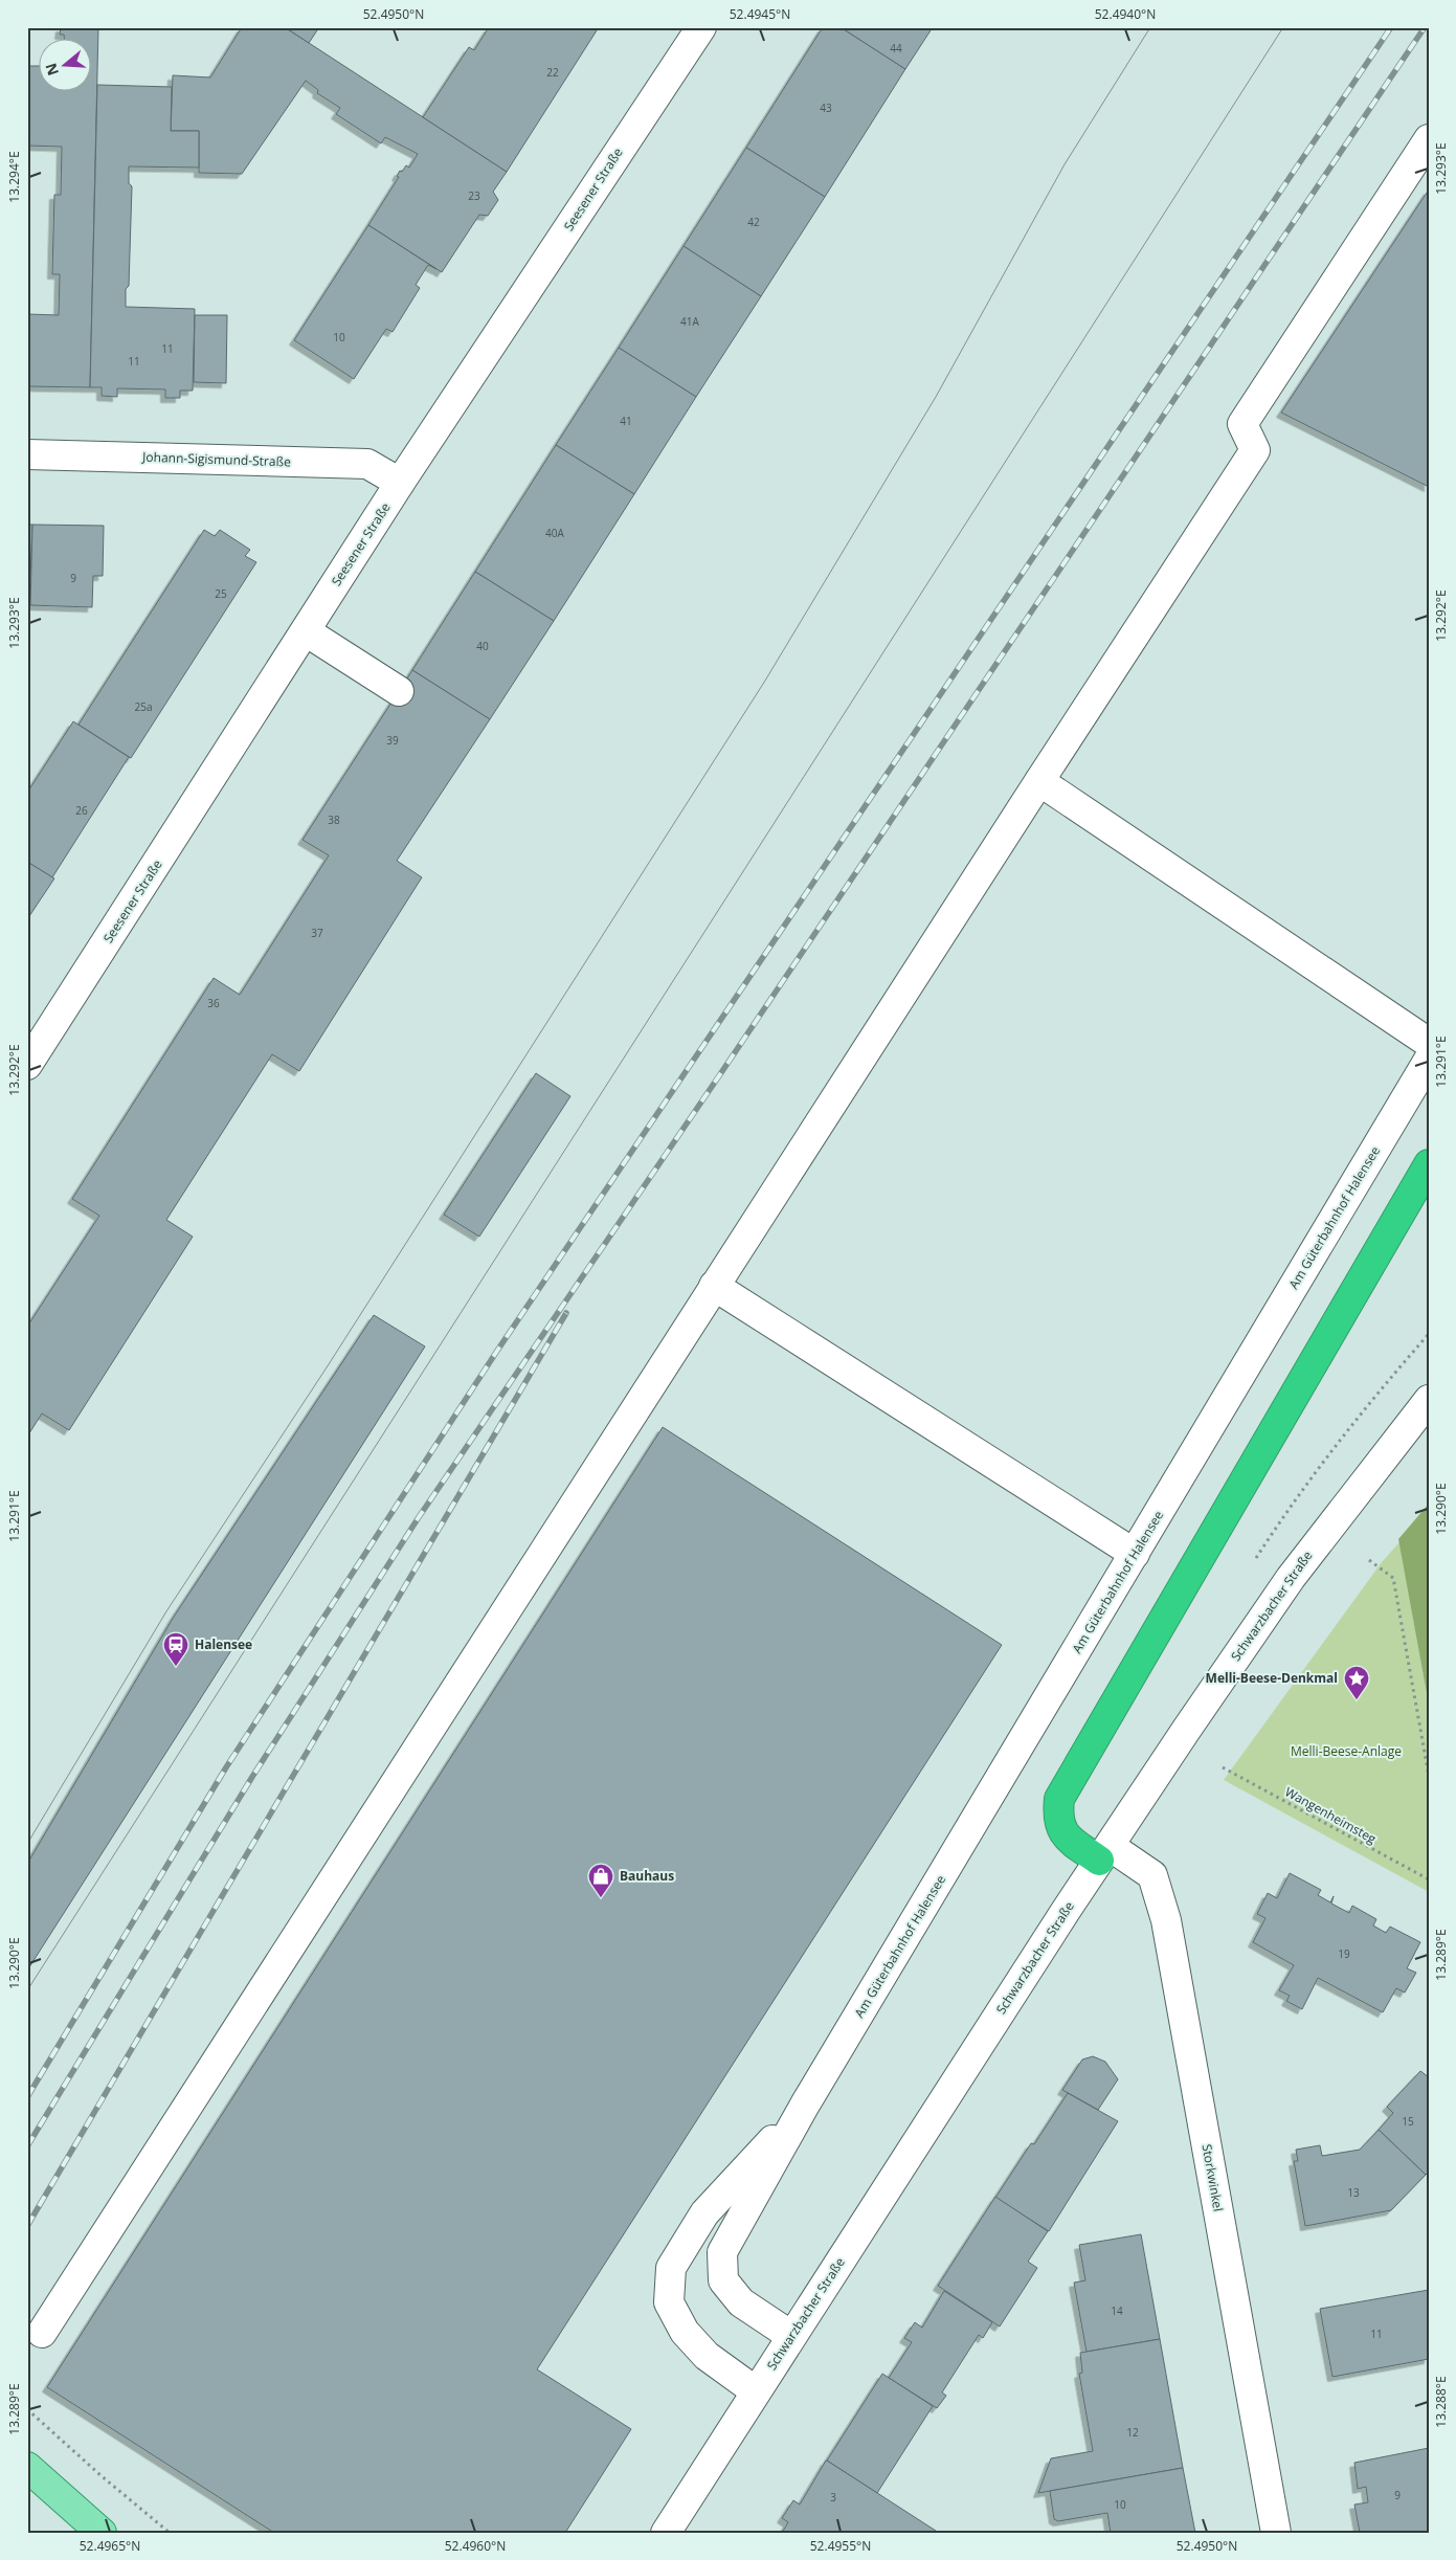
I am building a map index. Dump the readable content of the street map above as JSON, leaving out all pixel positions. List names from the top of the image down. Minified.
{"streets":{"street":["Seesener Straße","Johann-Sigismund-Straße","Am Güterbahnhof Halensee","Schwarzbacher Straße","Storkwinkel"],"path":["Wangenheimsteg"]},"crossings":[["Seesener Straße","Johann-Sigismund-Straße"],["Am Güterbahnhof Halensee","Schwarzbacher Straße"],["Schwarzbacher Straße","Storkwinkel"]],"parks":["Melli-Beese-Anlage"],"places":{"station":["Halensee"],"place":["Melli-Beese-Denkmal"],"shop":["Bauhaus"]},"house_numbers":["44","22","43","23","42","41A","10","11","11","41","40A","9","25","40","25a","39","26","38","37","36","19","15","13","14","11","12","9","3","10"],"north":"left","coordinates":["52.4950°N","52.4945°N","52.4940°N","13.293°E","13.294°E","13.292°E","13.291°E","13.290°E","13.289°E","13.288°E","52.4965°N","52.4960°N","52.4955°N"]}
